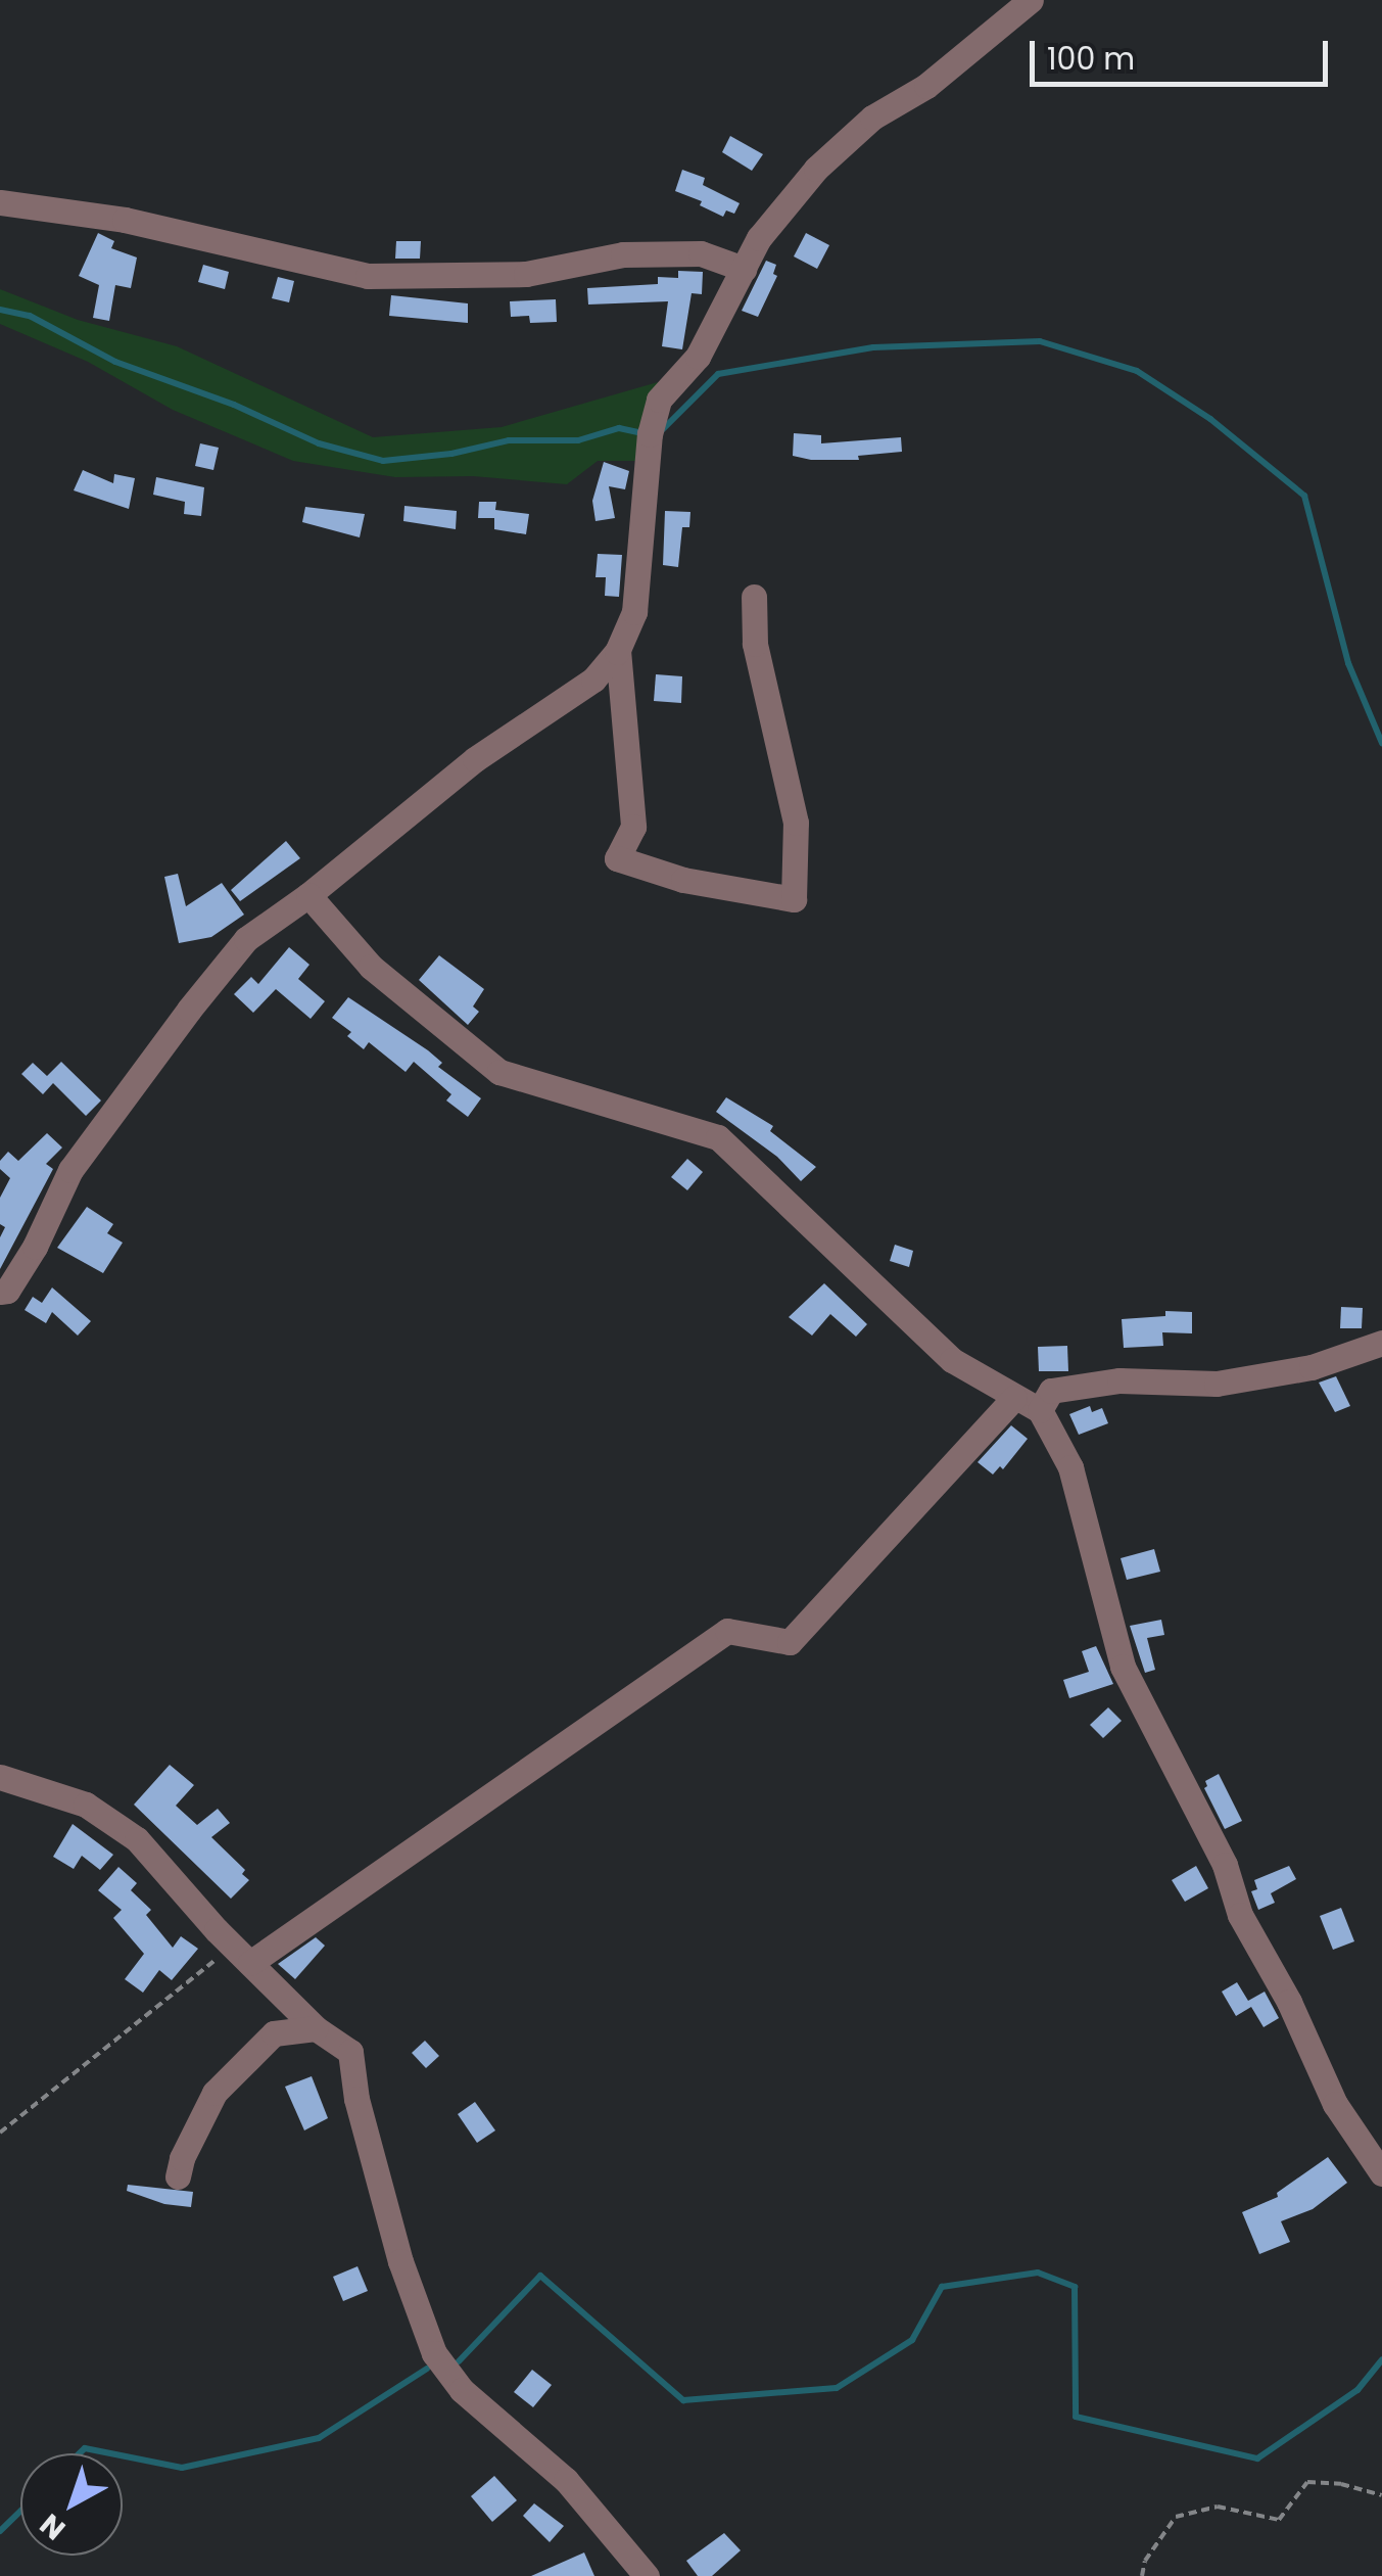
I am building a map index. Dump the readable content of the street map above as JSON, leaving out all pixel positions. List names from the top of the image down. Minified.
{"scale_bar":"100 m","north":"bottom left"}
